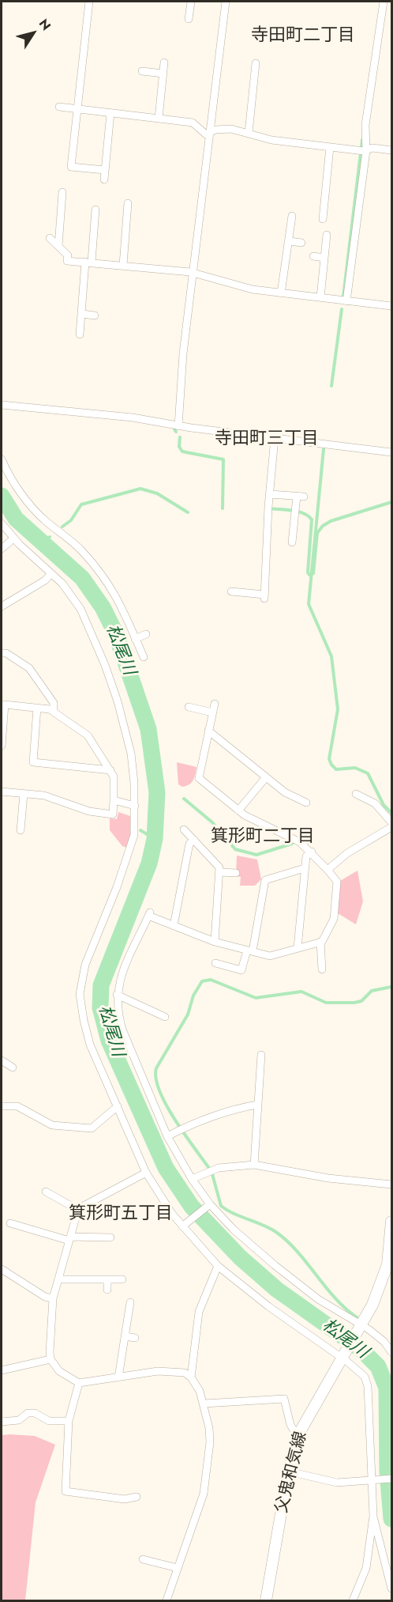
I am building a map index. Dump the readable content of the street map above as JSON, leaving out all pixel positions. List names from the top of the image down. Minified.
{"streets":{"main road":["父鬼和気線"]},"districts":["寺田町二丁目","寺田町三丁目","箕形町二丁目","箕形町五丁目"],"water":["松尾川"],"north":"top right"}
